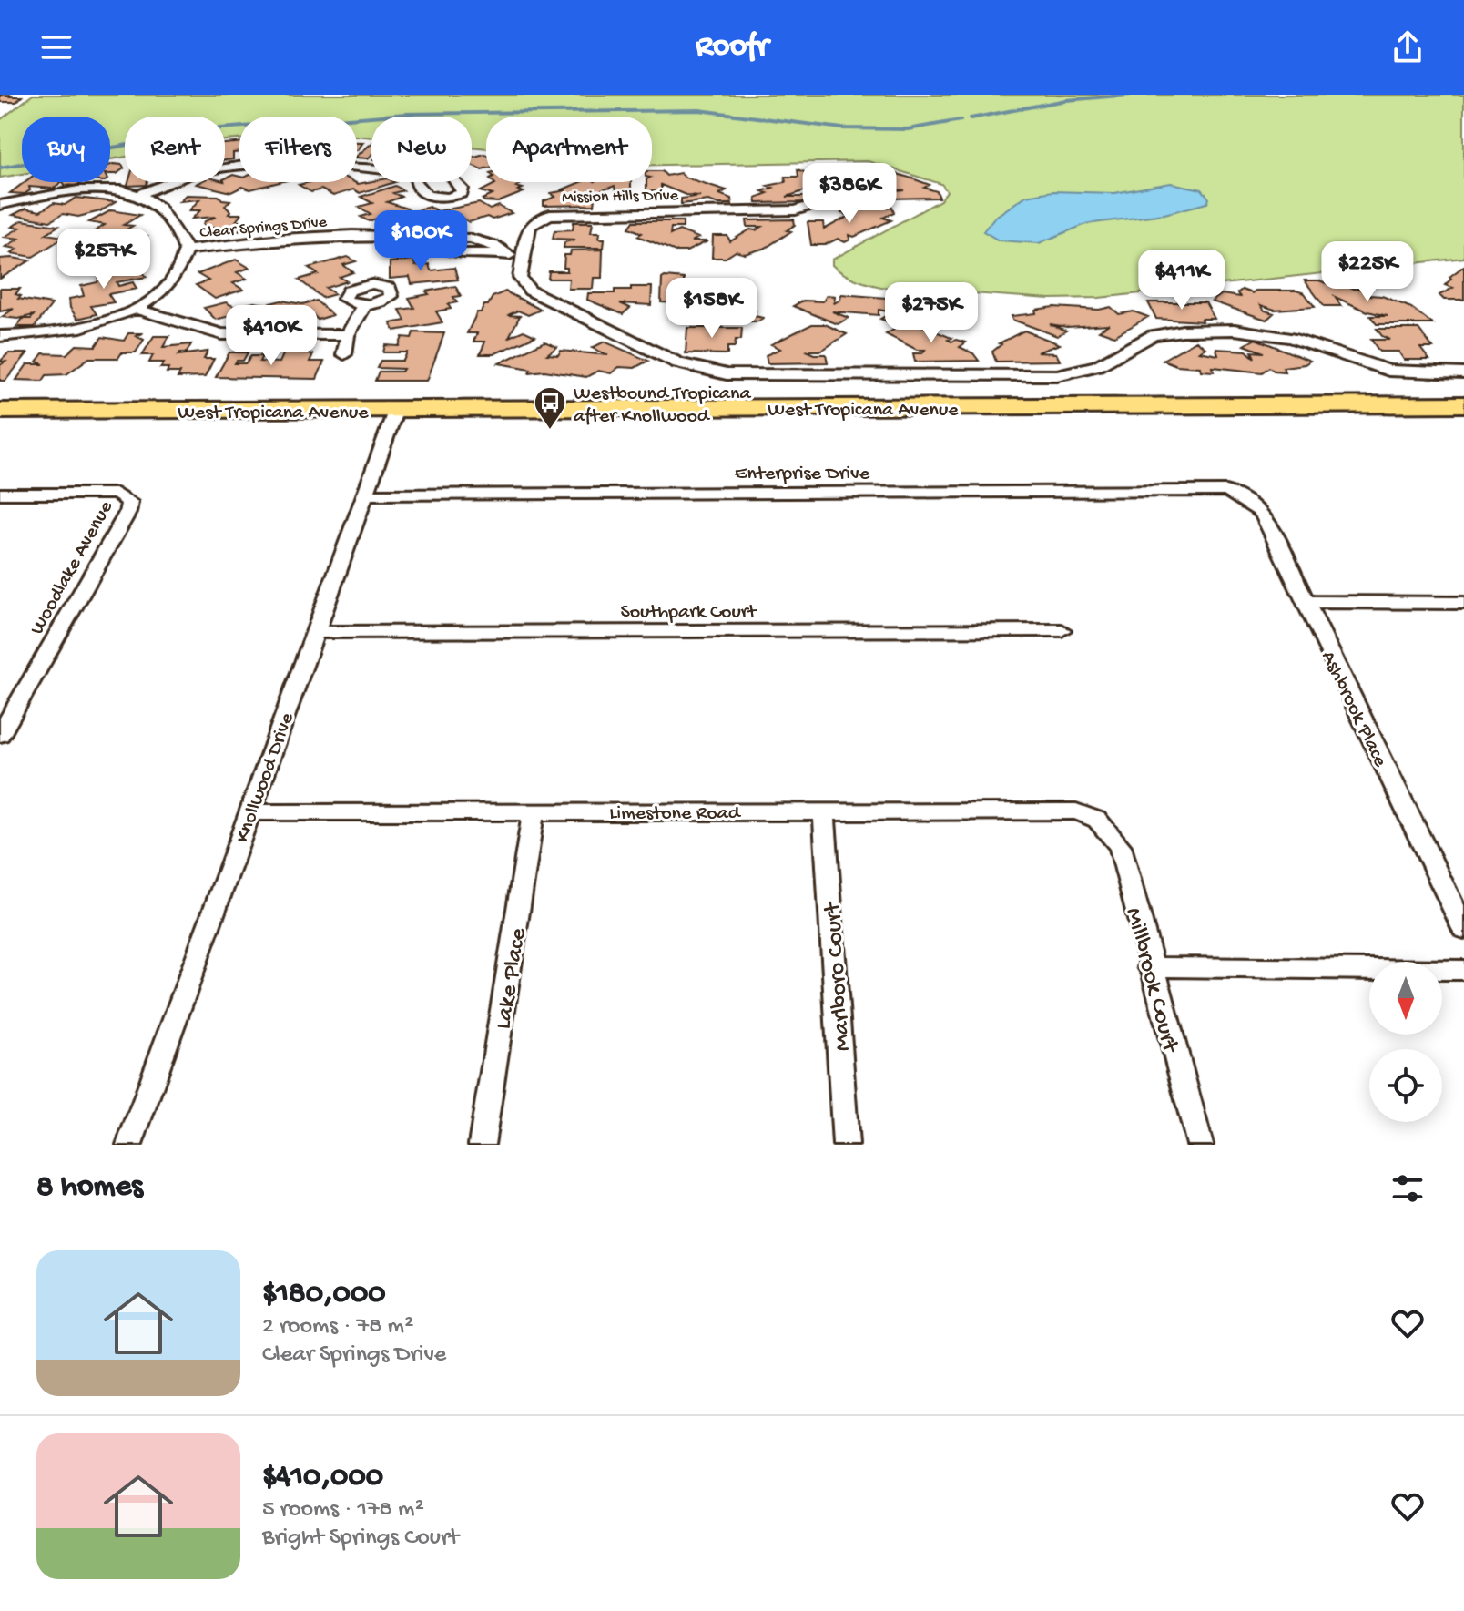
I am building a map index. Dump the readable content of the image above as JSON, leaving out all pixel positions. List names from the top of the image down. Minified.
{"streets":{"main road":["West Tropicana Avenue"],"street":["Mission Hills Drive","Clear Springs Drive","Enterprise Drive","Woodlake Avenue","Southpark Court","Ashbrook Place","Knollwood Drive","Limestone Road","Marlboro Court","Lake Place","Millbrook Court"]},"crossings":[["Mission Hills Drive","Clear Springs Drive"],["West Tropicana Avenue","Knollwood Drive"],["Enterprise Drive","Ashbrook Place"],["Enterprise Drive","Knollwood Drive"],["Southpark Court","Knollwood Drive"],["Knollwood Drive","Limestone Road"],["Limestone Road","Marlboro Court"],["Limestone Road","Lake Place"],["Limestone Road","Millbrook Court"]],"places":{"bus stop":["Westbound Tropicana after Knollwood"]},"north":"bottom","page":{"header":"Roofr","chip":["Buy","Rent","Filters","New","Apartment"],"price":["$386K","$180K","$257K","$225K","$411K","$158K","$275K","$410K"],"heading":"8 homes","list":[{"name":"$180,000","note":"2 rooms · 78 m² · Clear Springs Drive"},{"name":"$410,000","note":"5 rooms · 178 m² · Bright Springs Court"}]}}
